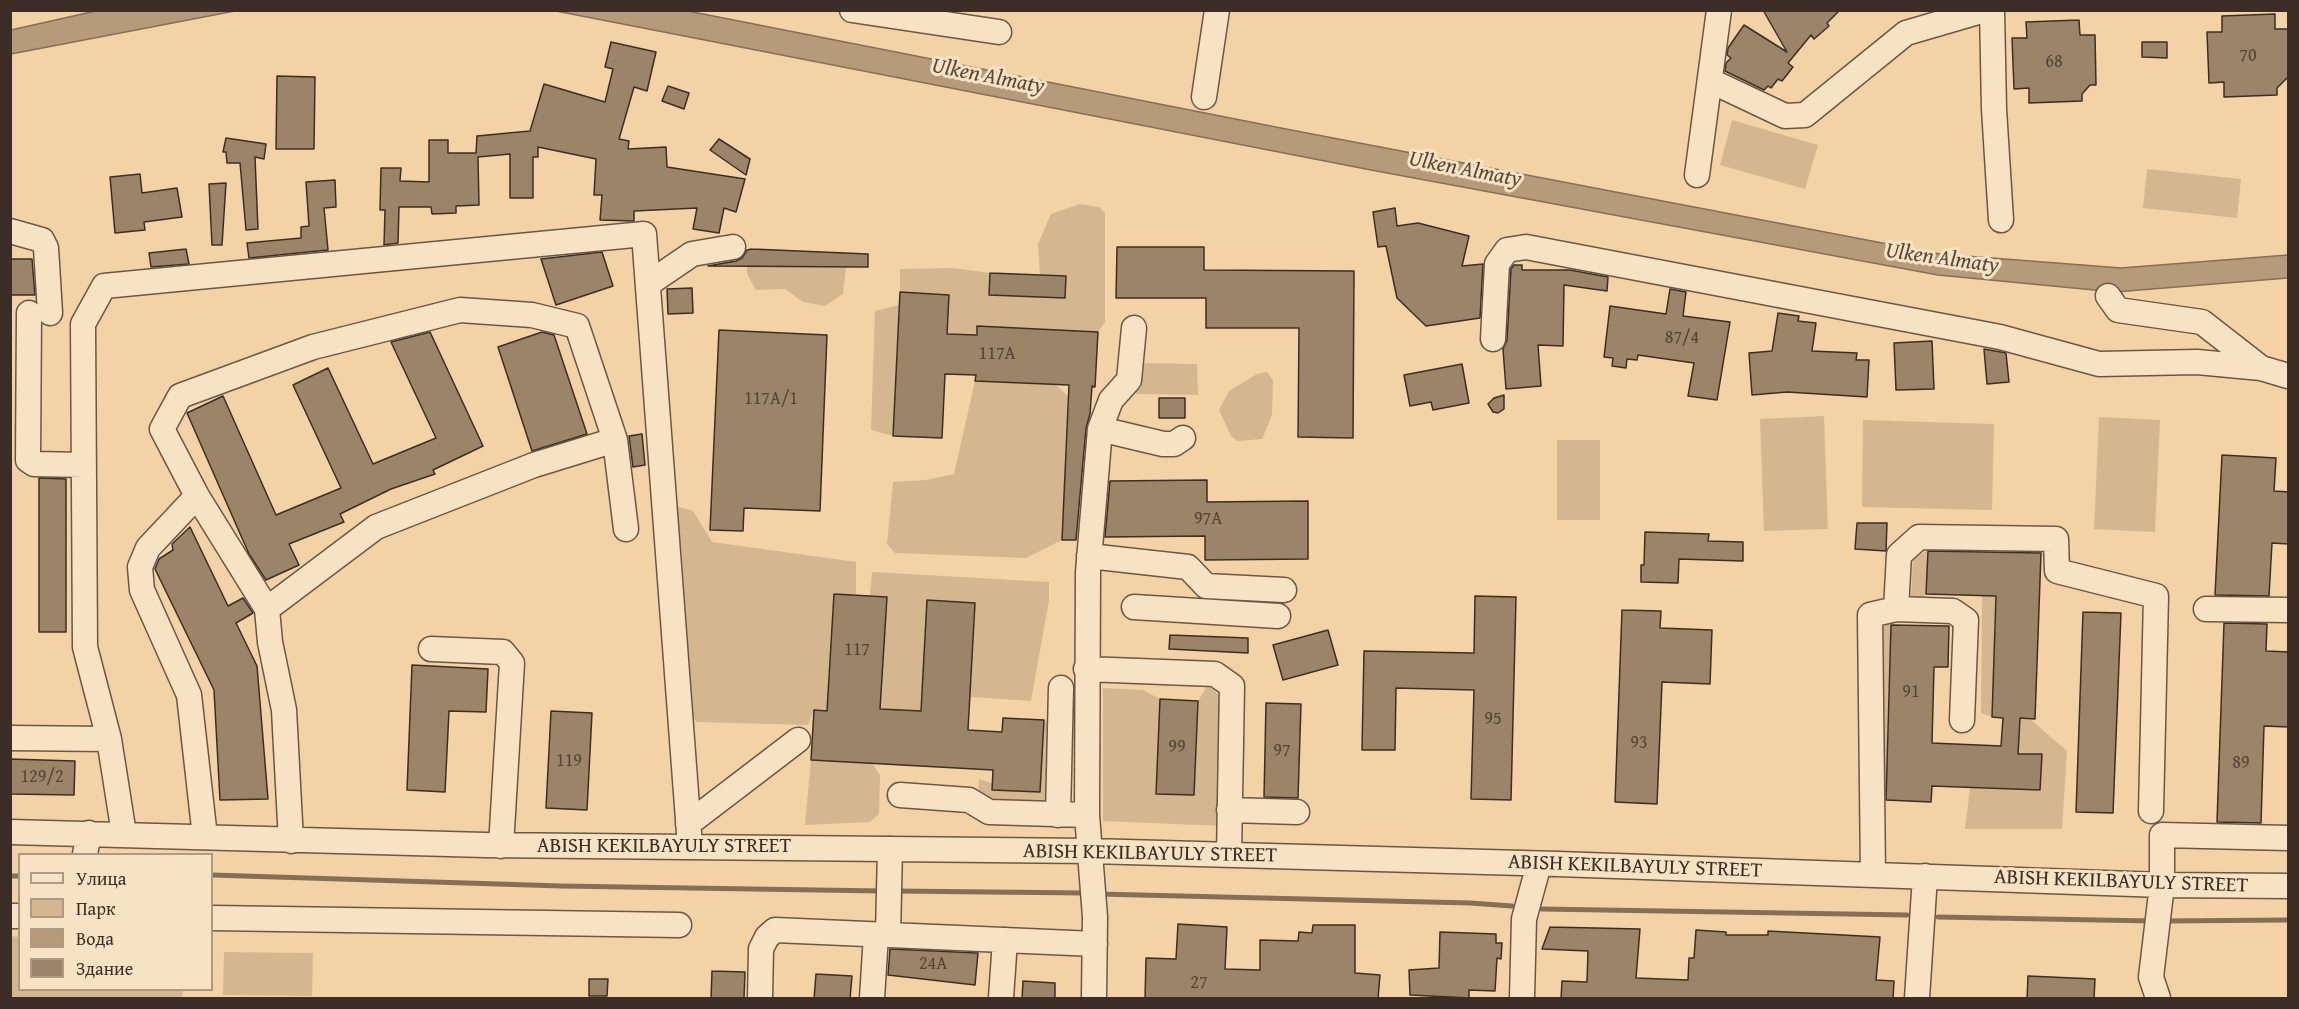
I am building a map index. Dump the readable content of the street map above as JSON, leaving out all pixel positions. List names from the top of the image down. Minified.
{"streets":{"street":["ABISH KEKILBAYULY STREET"]},"water":["Ulken Almaty"],"house_numbers":["70","68","87/4","117А","117А/1","97А","117","91","95","93","99","97","119","89","129/2","24А","27"],"legend":["Улица","Парк","Вода","Здание"]}
